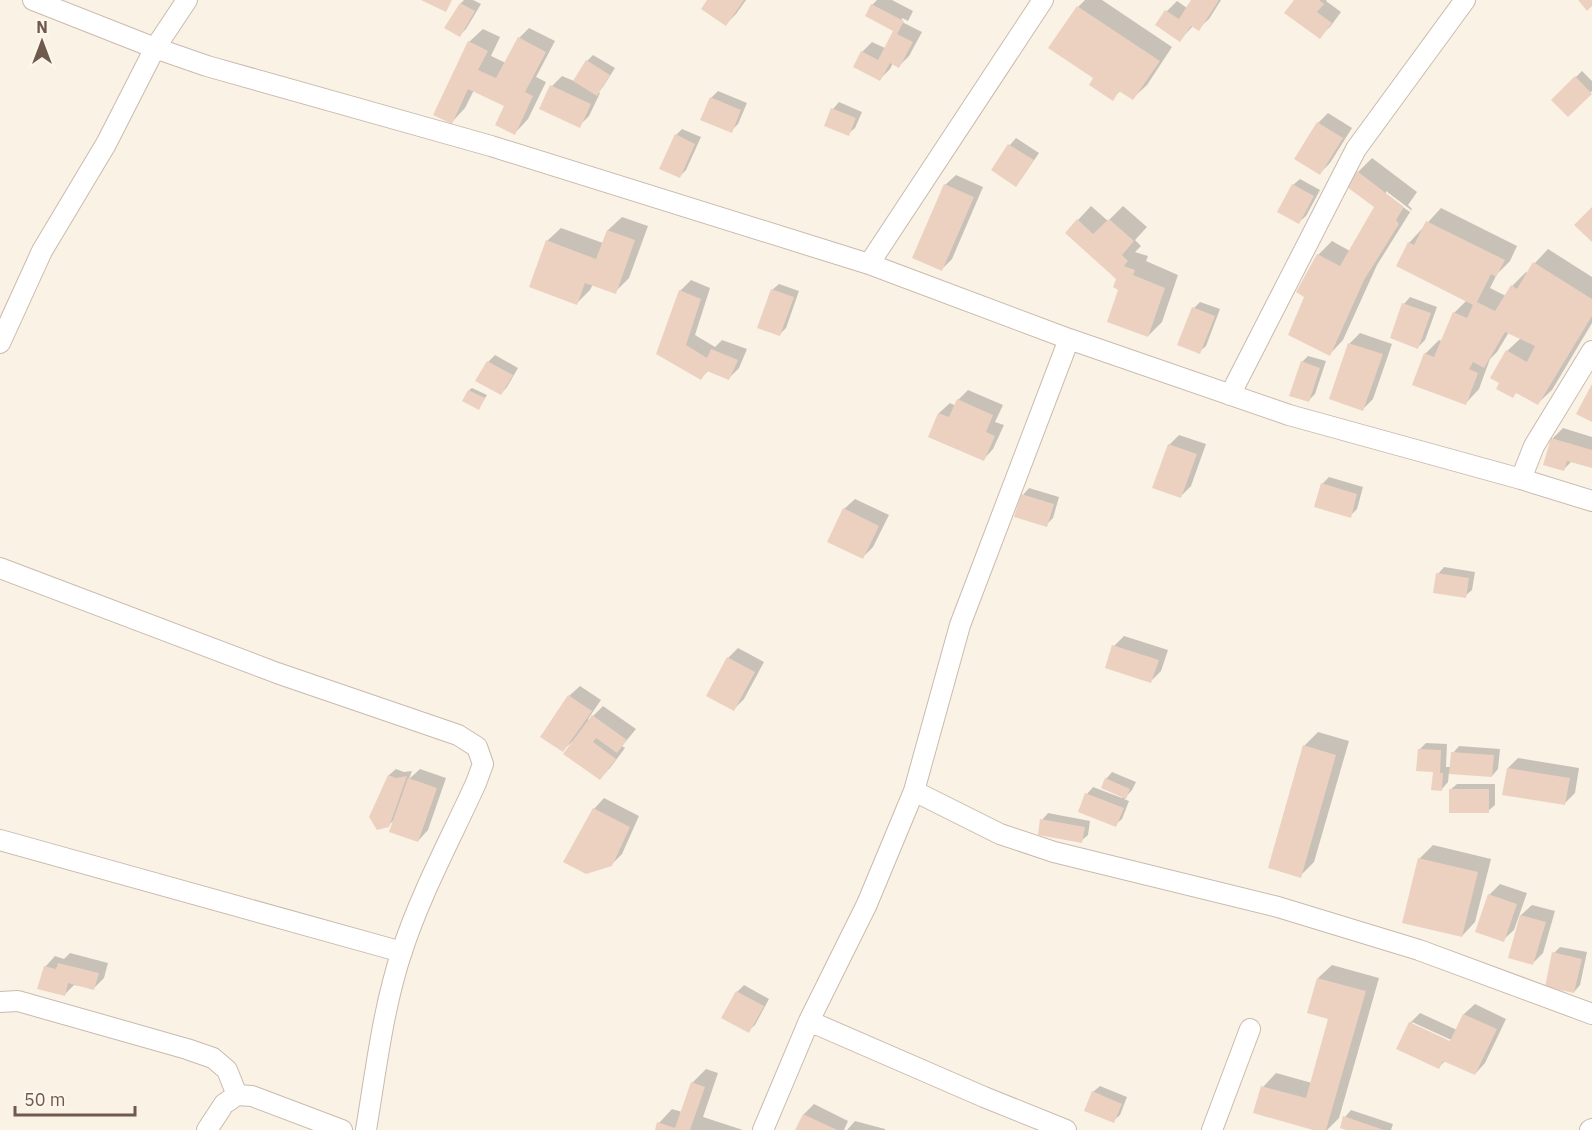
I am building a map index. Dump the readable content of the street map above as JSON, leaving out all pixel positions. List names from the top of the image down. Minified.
{"scale_bar":"50 m","north":"top"}
